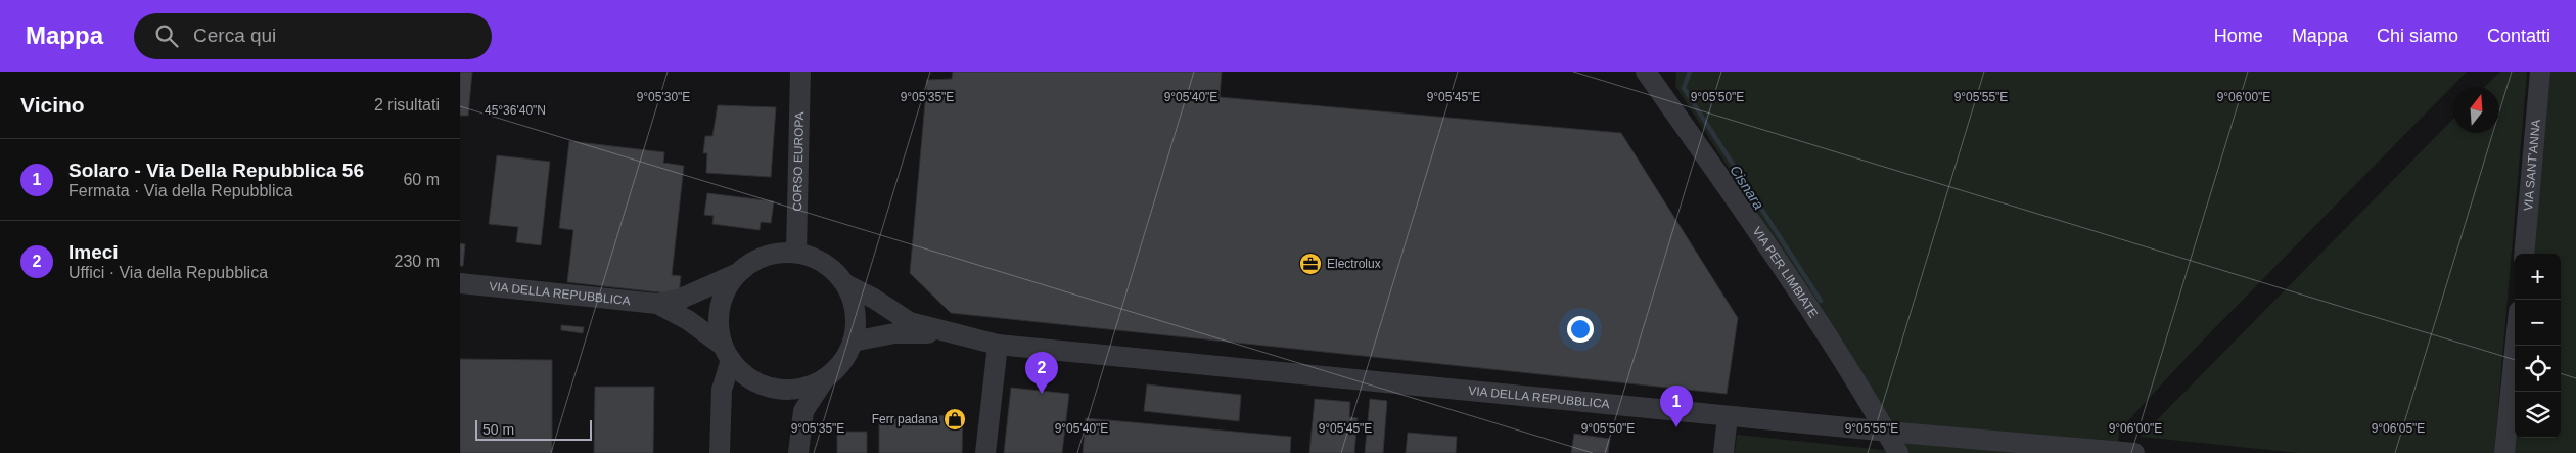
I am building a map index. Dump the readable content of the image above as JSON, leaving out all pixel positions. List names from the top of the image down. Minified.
{"streets":{"street":["CORSO EUROPA","VIA SANT'ANNA","VIA PER LIMBIATE","VIA DELLA REPUBBLICA"]},"crossings":[["CORSO EUROPA","VIA DELLA REPUBBLICA"],["VIA PER LIMBIATE","VIA DELLA REPUBBLICA"]],"water":["Cisnara"],"places":{"office":["Electrolux"],"shop":["Ferr padana"]},"scale_bar":"50 m","north":"top","page":{"header":"Mappa","search":"Cerca qui","nav":["Home","Mappa","Chi siamo","Contatti"],"heading":["Vicino","2 risultati"],"list":[{"mark":"1","name":"Solaro - Via Della Repubblica 56","note":"Fermata · Via della Repubblica","value":"60 m"},{"mark":"2","name":"Imeci","note":"Uffici · Via della Repubblica","value":"230 m"}],"map_buttons":["+","−"],"pins":["2","1"],"scale":"50 m"},"coordinates":["9°05'30\"E","9°05'35\"E","9°05'40\"E","9°05'45\"E","9°05'50\"E","9°05'55\"E","9°06'00\"E","45°36'40\"N","9°06'05\"E"]}
